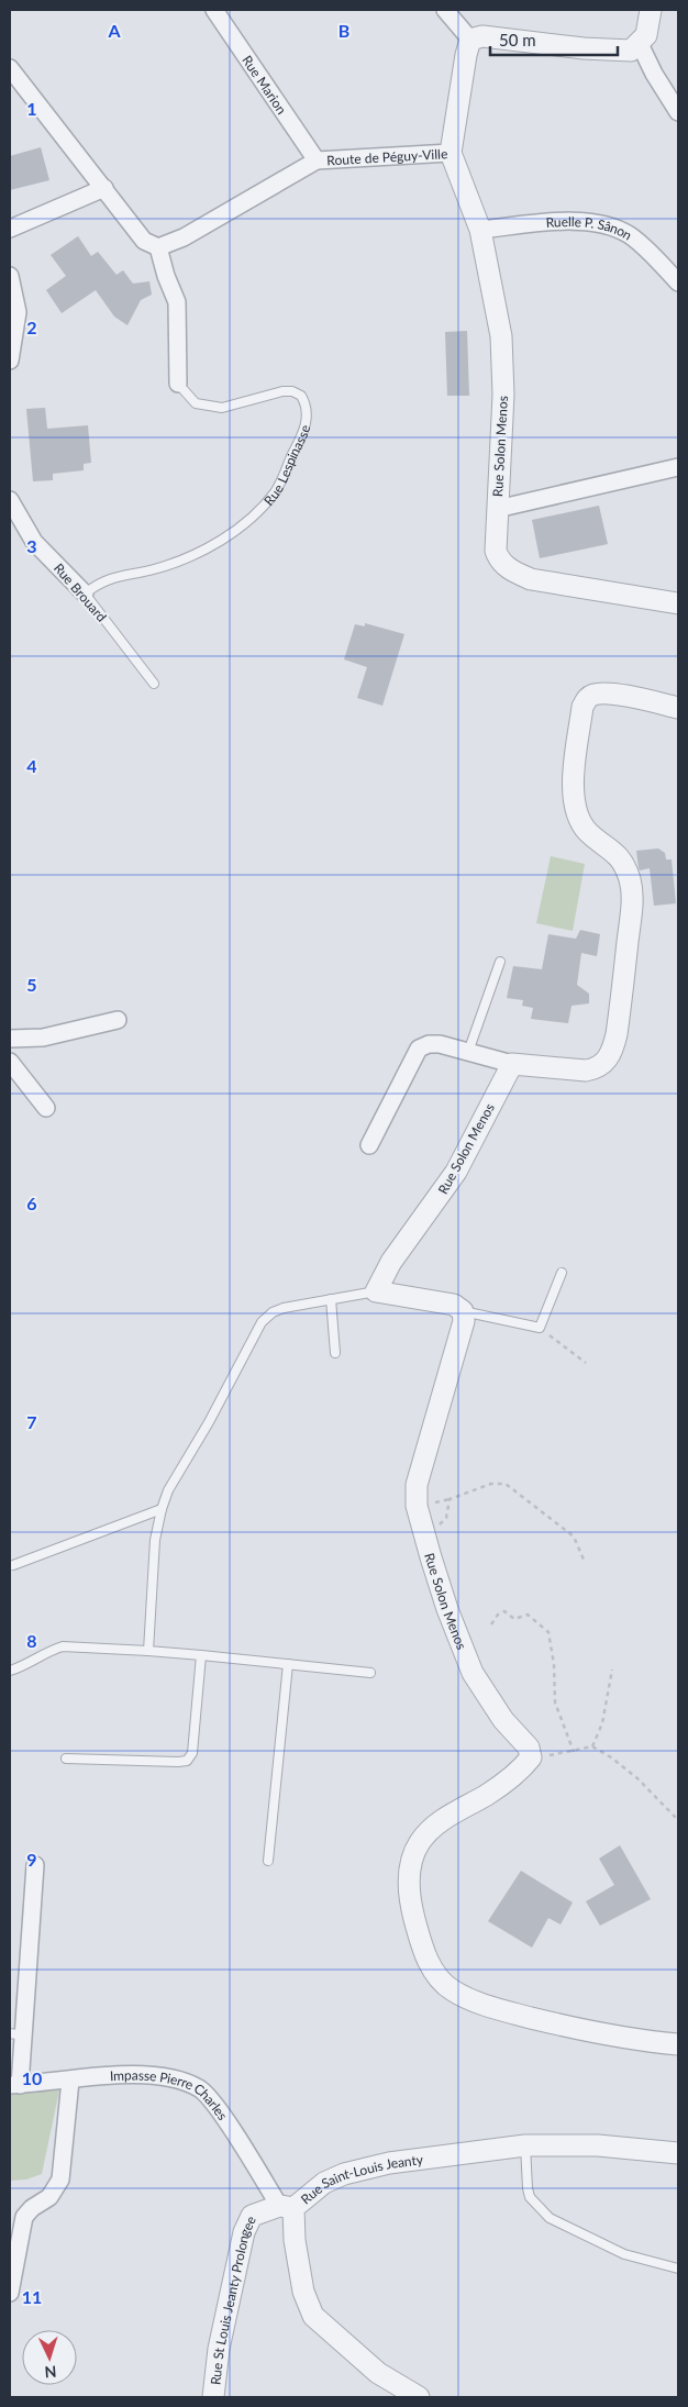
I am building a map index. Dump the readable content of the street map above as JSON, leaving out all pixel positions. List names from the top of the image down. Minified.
{"streets":{"street":["Rue Marion","Route de Péguy-Ville","Ruelle P. Sânon","Rue Solon Menos","Rue Lespinasse","Rue Brouard","Impasse Pierre Charles","Rue Saint-Louis Jeanty","Rue St Louis Jeanty Prolongee"]},"crossings":[["Rue Marion","Route de Péguy-Ville"],["Route de Péguy-Ville","Rue Solon Menos"],["Route de Péguy-Ville","Rue Lespinasse"],["Ruelle P. Sânon","Rue Solon Menos"],["Rue Lespinasse","Rue Brouard"],["Impasse Pierre Charles","Rue Saint-Louis Jeanty"],["Impasse Pierre Charles","Rue St Louis Jeanty Prolongee"],["Rue Saint-Louis Jeanty","Rue St Louis Jeanty Prolongee"]],"scale_bar":"50 m","north":"bottom","grid":{"columns":["A","B"],"rows":["1","2","3","4","5","6","7","8","9","10","11"]}}
